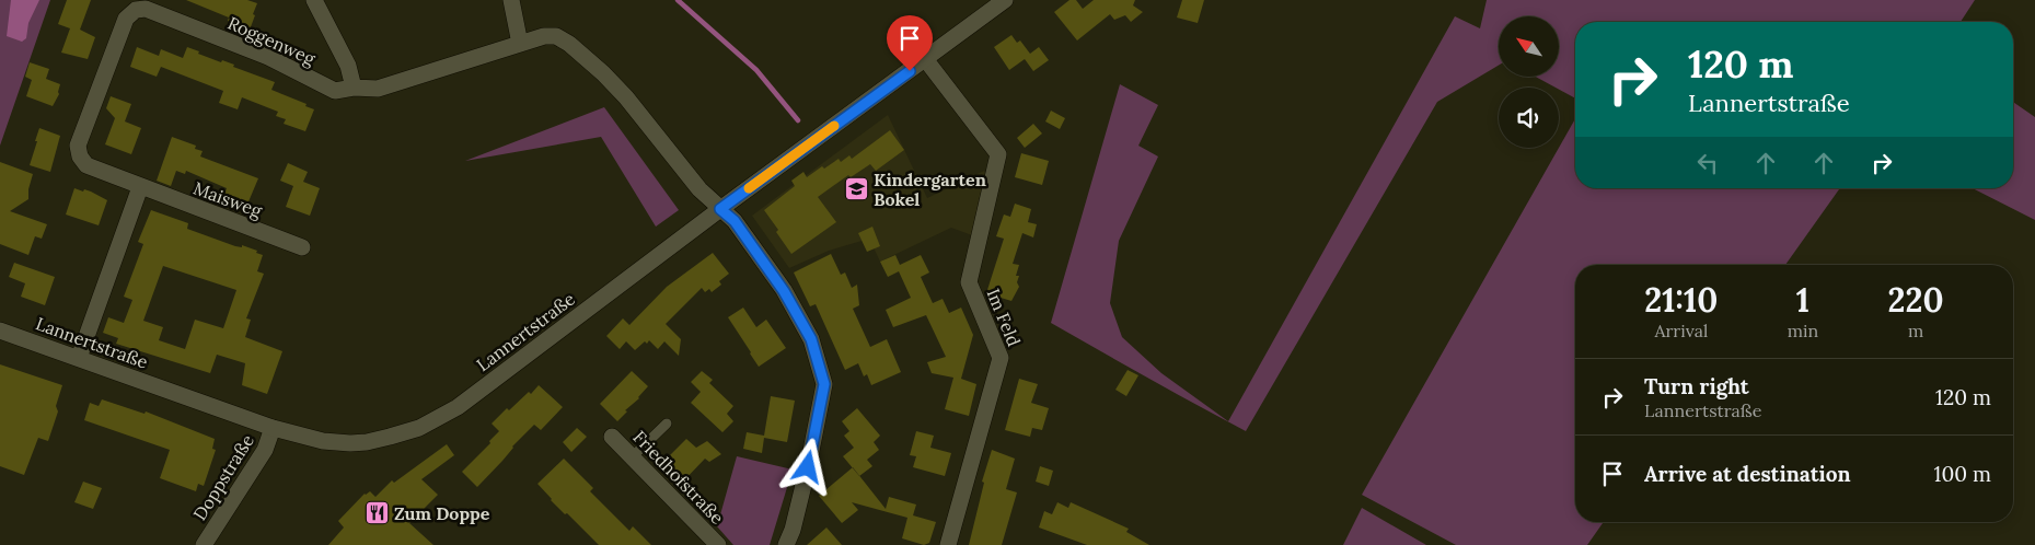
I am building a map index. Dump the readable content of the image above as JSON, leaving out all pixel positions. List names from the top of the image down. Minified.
{"streets":{"street":["Roggenweg","Maisweg","Im Feld","Lannertstraße","Doppstraße","Friedhofstraße"]},"crossings":[["Roggenweg","Maisweg"],["Roggenweg","Lannertstraße"],["Im Feld","Lannertstraße"],["Lannertstraße","Doppstraße"]],"places":{"school or university":["Kindergarten Bokel"],"restaurant":["Zum Doppe"]},"north":"top left","page":{"turn":["120 m","Lannertstraße"],"eta":["21:10","Arrival","1","min","220","m"],"list":[{"name":"Turn right","note":"Lannertstraße","value":"120 m"},{"name":"Arrive at destination","value":"100 m"}]}}
